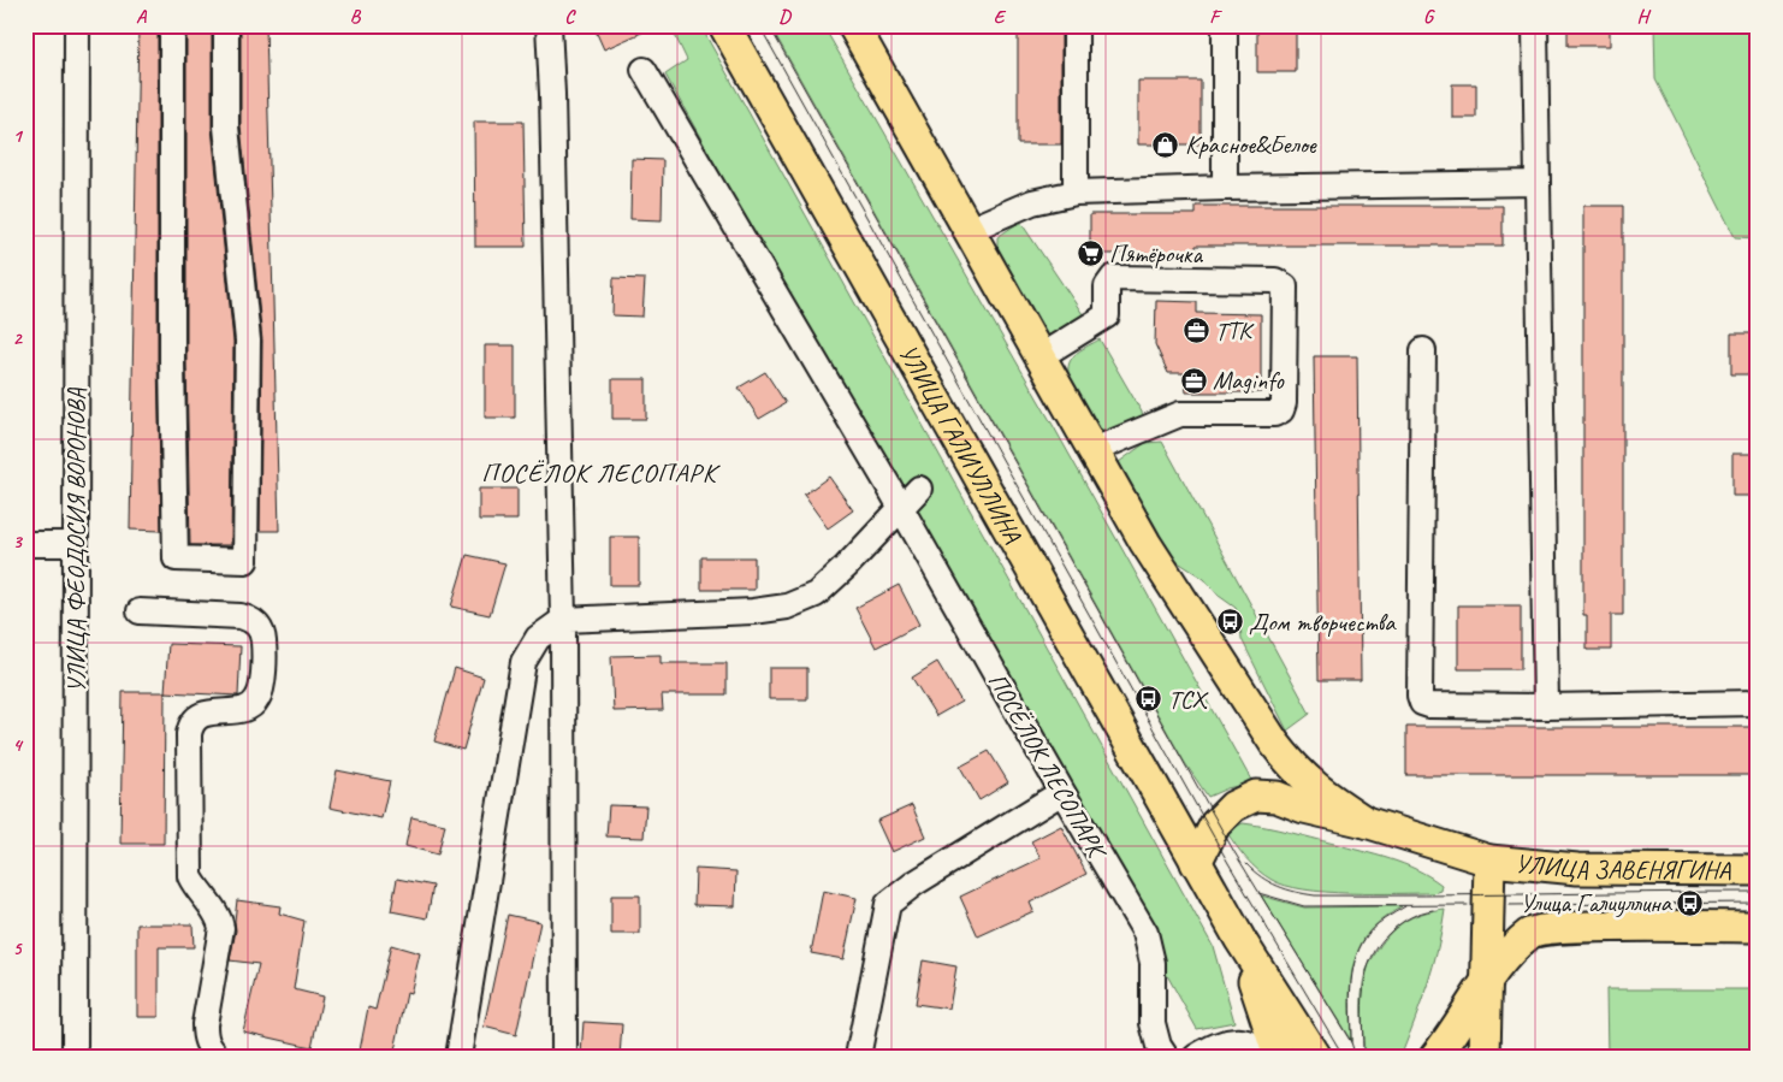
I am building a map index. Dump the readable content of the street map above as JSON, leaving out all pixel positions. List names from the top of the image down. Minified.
{"streets":{"main road":["УЛИЦА ГАЛИУЛЛИНА","УЛИЦА ЗАВЕНЯГИНА"],"street":["УЛИЦА ФЕОДОСИЯ ВОРОНОВА","ПОСЁЛОК ЛЕСОПАРК"]},"districts":["ПОСЁЛОК ЛЕСОПАРК"],"places":{"shop":["Красное&Белое"],"supermarket":["Пятёрочка"],"office":["ТТК","Maginfo"],"bus stop":["Дом творчества","ТСХ","Улица Галиуллина"]},"grid":{"columns":["A","B","C","D","E","F","G","H"],"rows":["1","2","3","4","5"]}}
